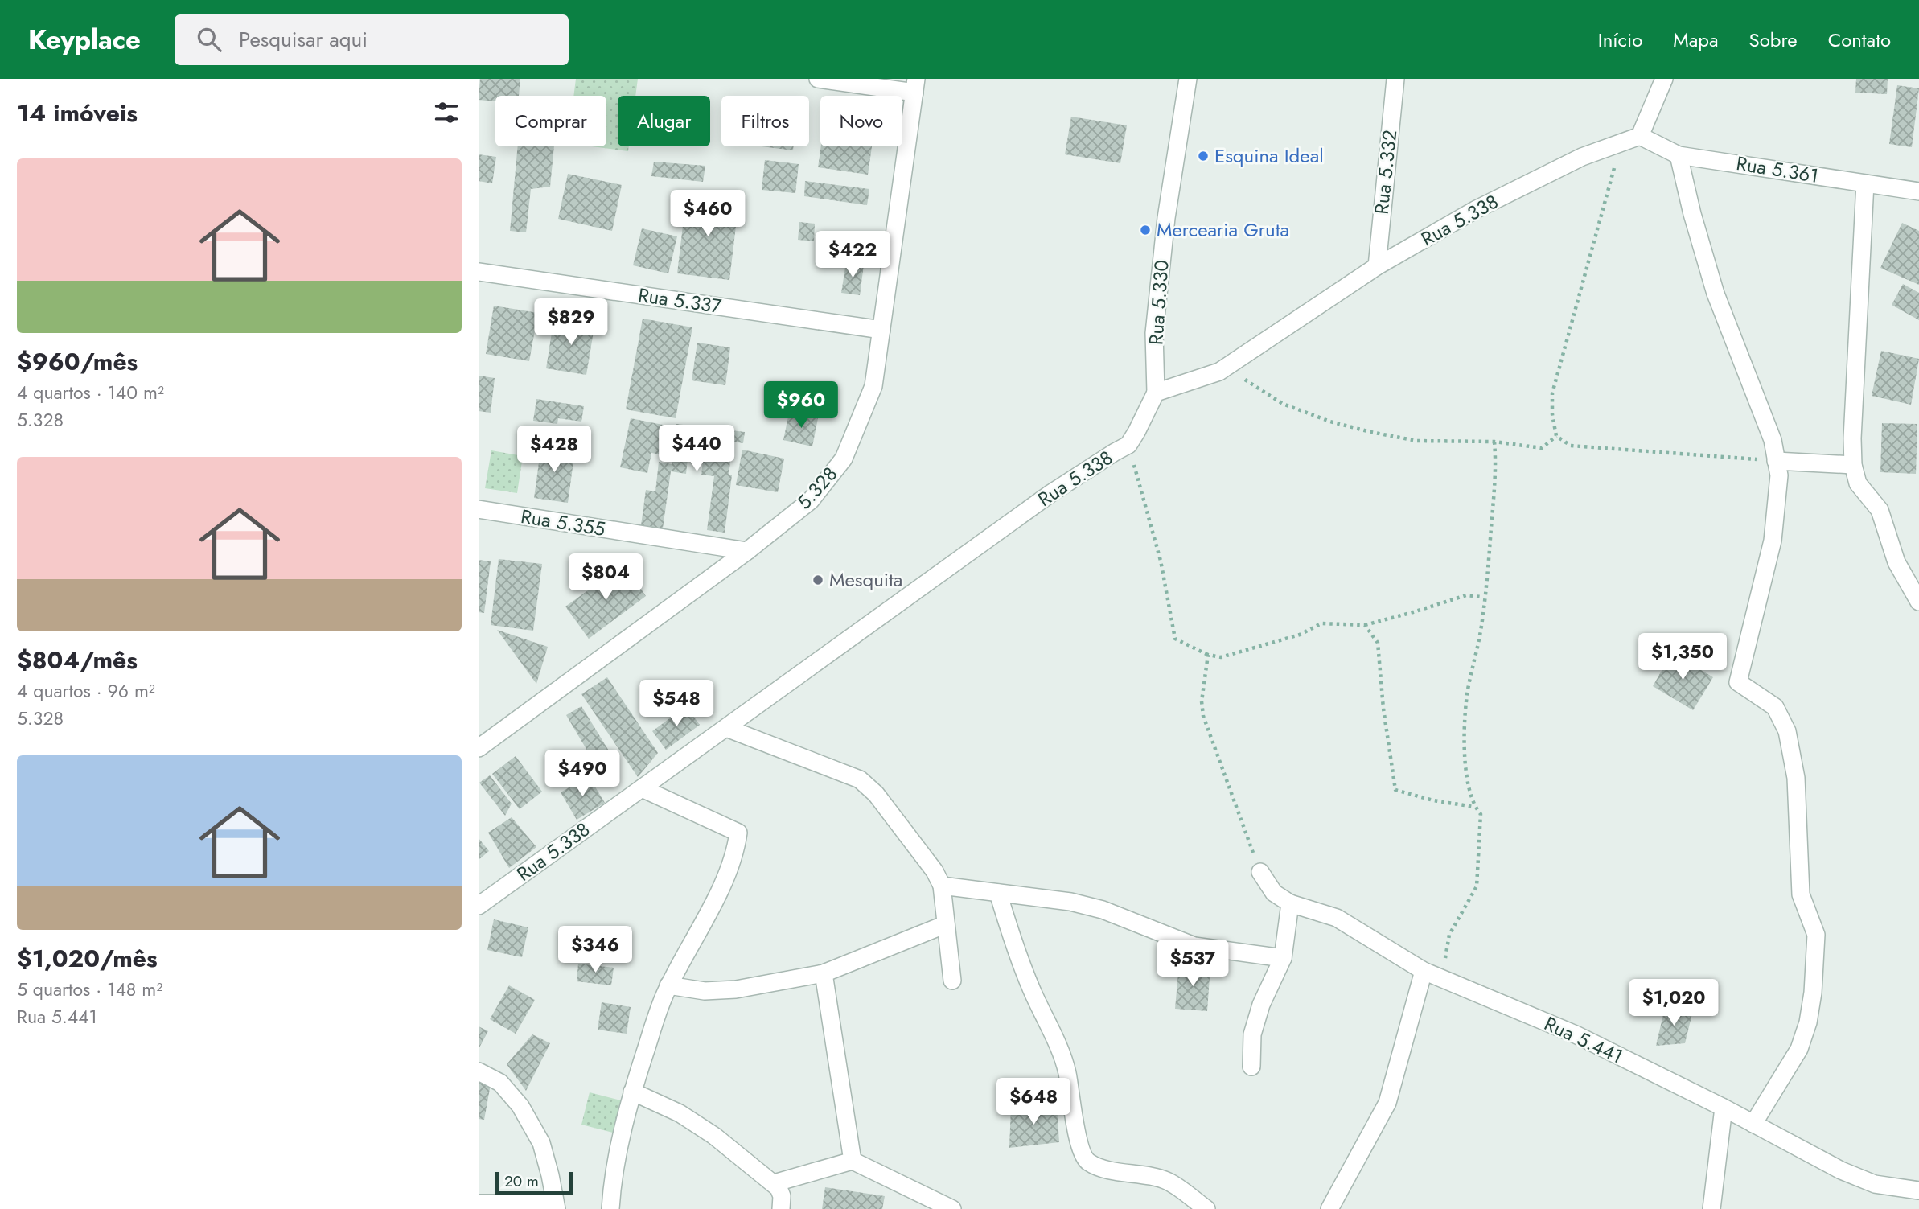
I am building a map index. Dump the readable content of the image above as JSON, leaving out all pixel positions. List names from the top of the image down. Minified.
{"streets":{"street":["Rua 5.361","Rua 5.332","Rua 5.338","Rua 5.337","Rua 5.330","5.328","Rua 5.355","Rua 5.441"]},"crossings":[["Rua 5.361","Rua 5.338"],["Rua 5.332","Rua 5.338"],["Rua 5.338","Rua 5.330"],["Rua 5.337","5.328"],["5.328","Rua 5.355"]],"places":["Esquina Ideal","Mercearia Gruta","Mesquita"],"scale_bar":"20 m","page":{"header":"Keyplace","search":"Pesquisar aqui","nav":["Início","Mapa","Sobre","Contato"],"heading":"14 imóveis","chip":["Comprar","Alugar","Filtros","Novo"],"list":[{"name":"$960/mês","note":"4 quartos · 140 m² · 5.328"},{"name":"$804/mês","note":"4 quartos · 96 m² · 5.328"},{"name":"$1,020/mês","note":"5 quartos · 148 m² · Rua 5.441"}],"price":["$460","$422","$829","$960","$440","$428","$804","$1,350","$548","$490","$346","$537","$1,020","$648"],"scale":"20 m"}}
